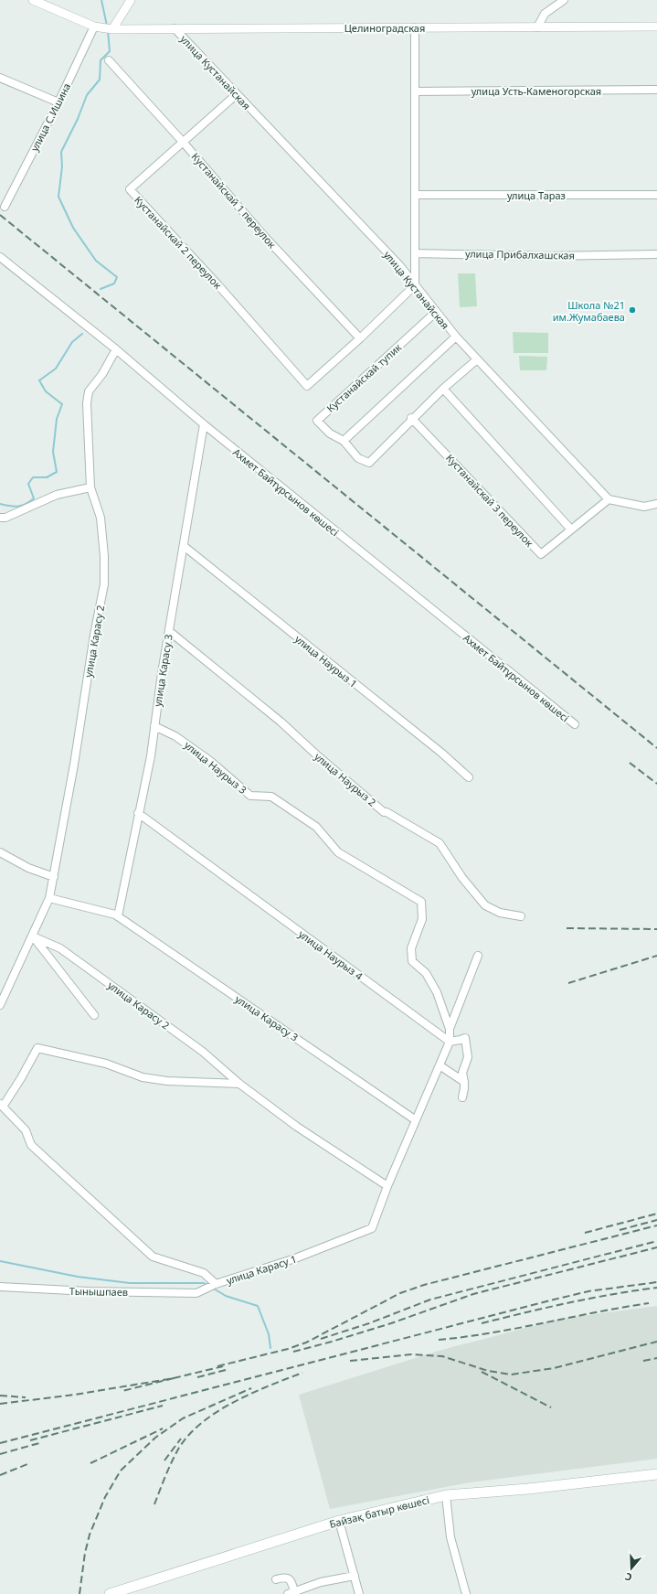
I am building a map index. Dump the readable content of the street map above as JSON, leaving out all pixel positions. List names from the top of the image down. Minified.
{"streets":{"main road":["Байзақ батыр көшесі"],"street":["Целиноградская","улица Кустанайская","улица Усть-Каменогорская","улица С.Ишина","улица Тараз","Кустанайскай 1 переулок","Кустанайскай 2 переулок","улица Прибалхашская","Кустанайскай тупик","Ахмет Байтұрсынов көшесі","Кустанайскай 3 переулок","улица Карасу 2","улица Наурыз 1","улица Карасу 3","улица Наурыз 3","улица Наурыз 2","улица Наурыз 4","улица Карасу 1","Тынышпаев"]},"crossings":[["Целиноградская","улица Кустанайская"],["Целиноградская","улица С.Ишина"],["улица Кустанайская","Кустанайскай 2 переулок"],["улица Кустанайская","Кустанайскай тупик"],["улица Кустанайская","Кустанайскай 3 переулок"],["Кустанайскай 1 переулок","Кустанайскай 2 переулок"],["Кустанайскай тупик","Кустанайскай 3 переулок"],["Ахмет Байтұрсынов көшесі","улица Карасу 2"],["Ахмет Байтұрсынов көшесі","улица Карасу 3"],["улица Карасу 2","улица Карасу 3"],["улица Карасу 2","улица Карасу 1"],["улица Наурыз 1","улица Карасу 3"],["улица Карасу 3","улица Наурыз 3"],["улица Карасу 3","улица Наурыз 2"],["улица Карасу 3","улица Наурыз 4"],["улица Карасу 3","улица Карасу 1"],["улица Наурыз 4","улица Карасу 1"],["улица Карасу 1","Тынышпаев"]],"places":["Школа №21 им.Жумабаева"],"north":"bottom"}
